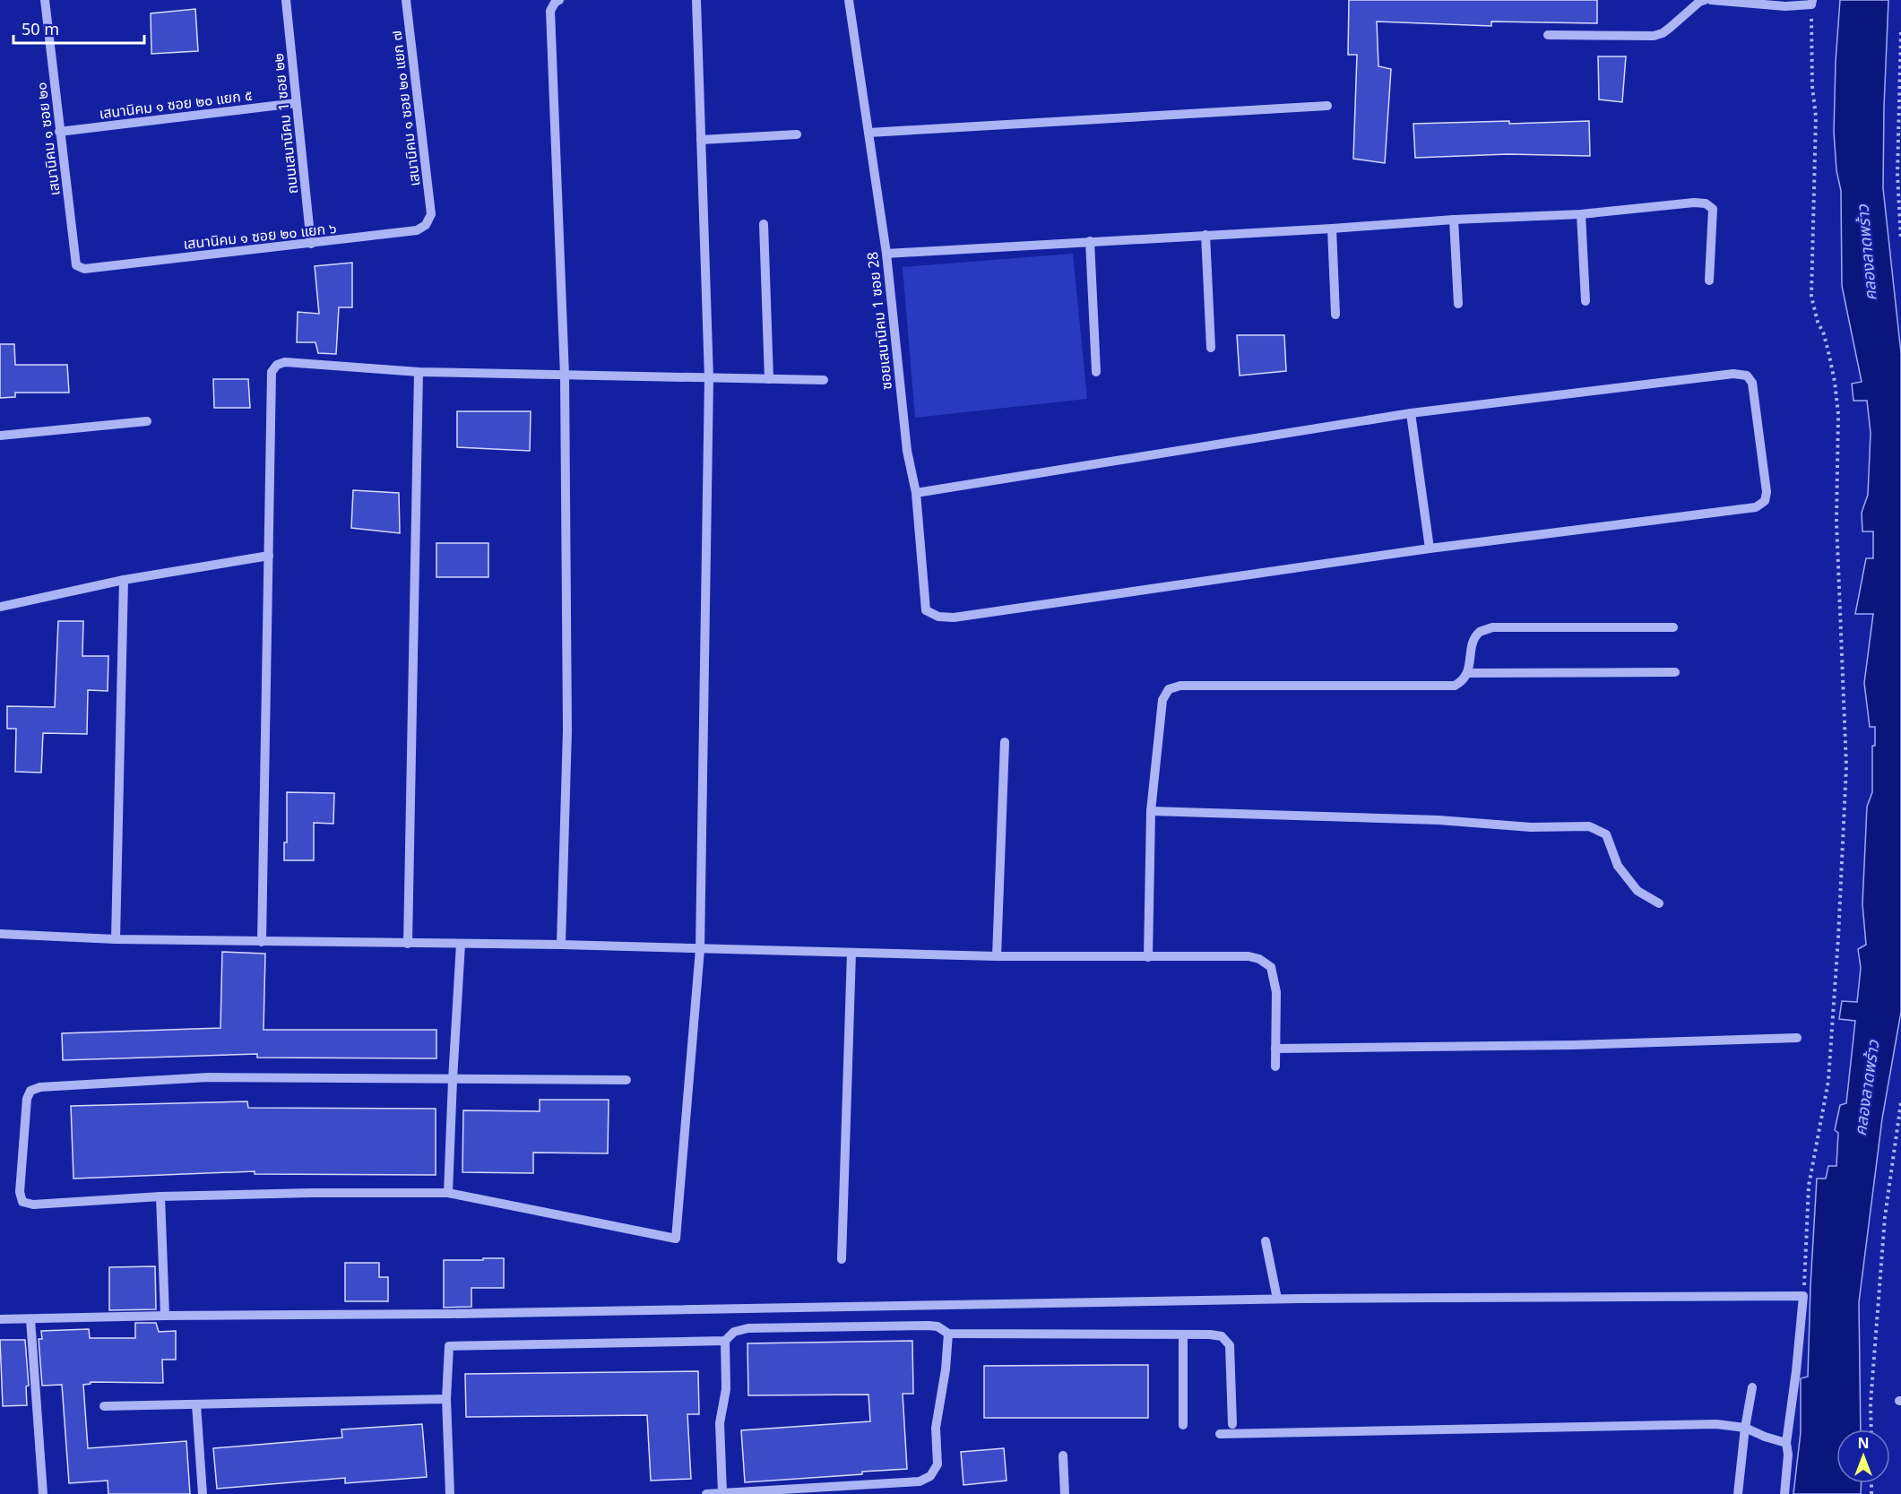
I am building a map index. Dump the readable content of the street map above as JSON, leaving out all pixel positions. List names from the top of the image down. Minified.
{"streets":{"street":["เสนานิคม ๑ ซอย ๒๐ แยก ๕","เสนานิคม ๑ ซอย ๒๐ แยก ๗","ถนนเสนานิคม 1 ซอย ๒๒","เสนานิคม ๑ ซอย ๒๐","เสนานิคม ๑ ซอย ๒๐ แยก ๖","ซอยเสนานิคม 1 ซอย 28"]},"crossings":[["เสนานิคม ๑ ซอย ๒๐ แยก ๕","ถนนเสนานิคม 1 ซอย ๒๒"],["เสนานิคม ๑ ซอย ๒๐ แยก ๕","เสนานิคม ๑ ซอย ๒๐"],["เสนานิคม ๑ ซอย ๒๐ แยก ๗","เสนานิคม ๑ ซอย ๒๐ แยก ๖"],["ถนนเสนานิคม 1 ซอย ๒๒","เสนานิคม ๑ ซอย ๒๐ แยก ๖"],["เสนานิคม ๑ ซอย ๒๐","เสนานิคม ๑ ซอย ๒๐ แยก ๖"]],"water":["คลองลาดพร้าว"],"scale_bar":"50 m","north":"top"}
